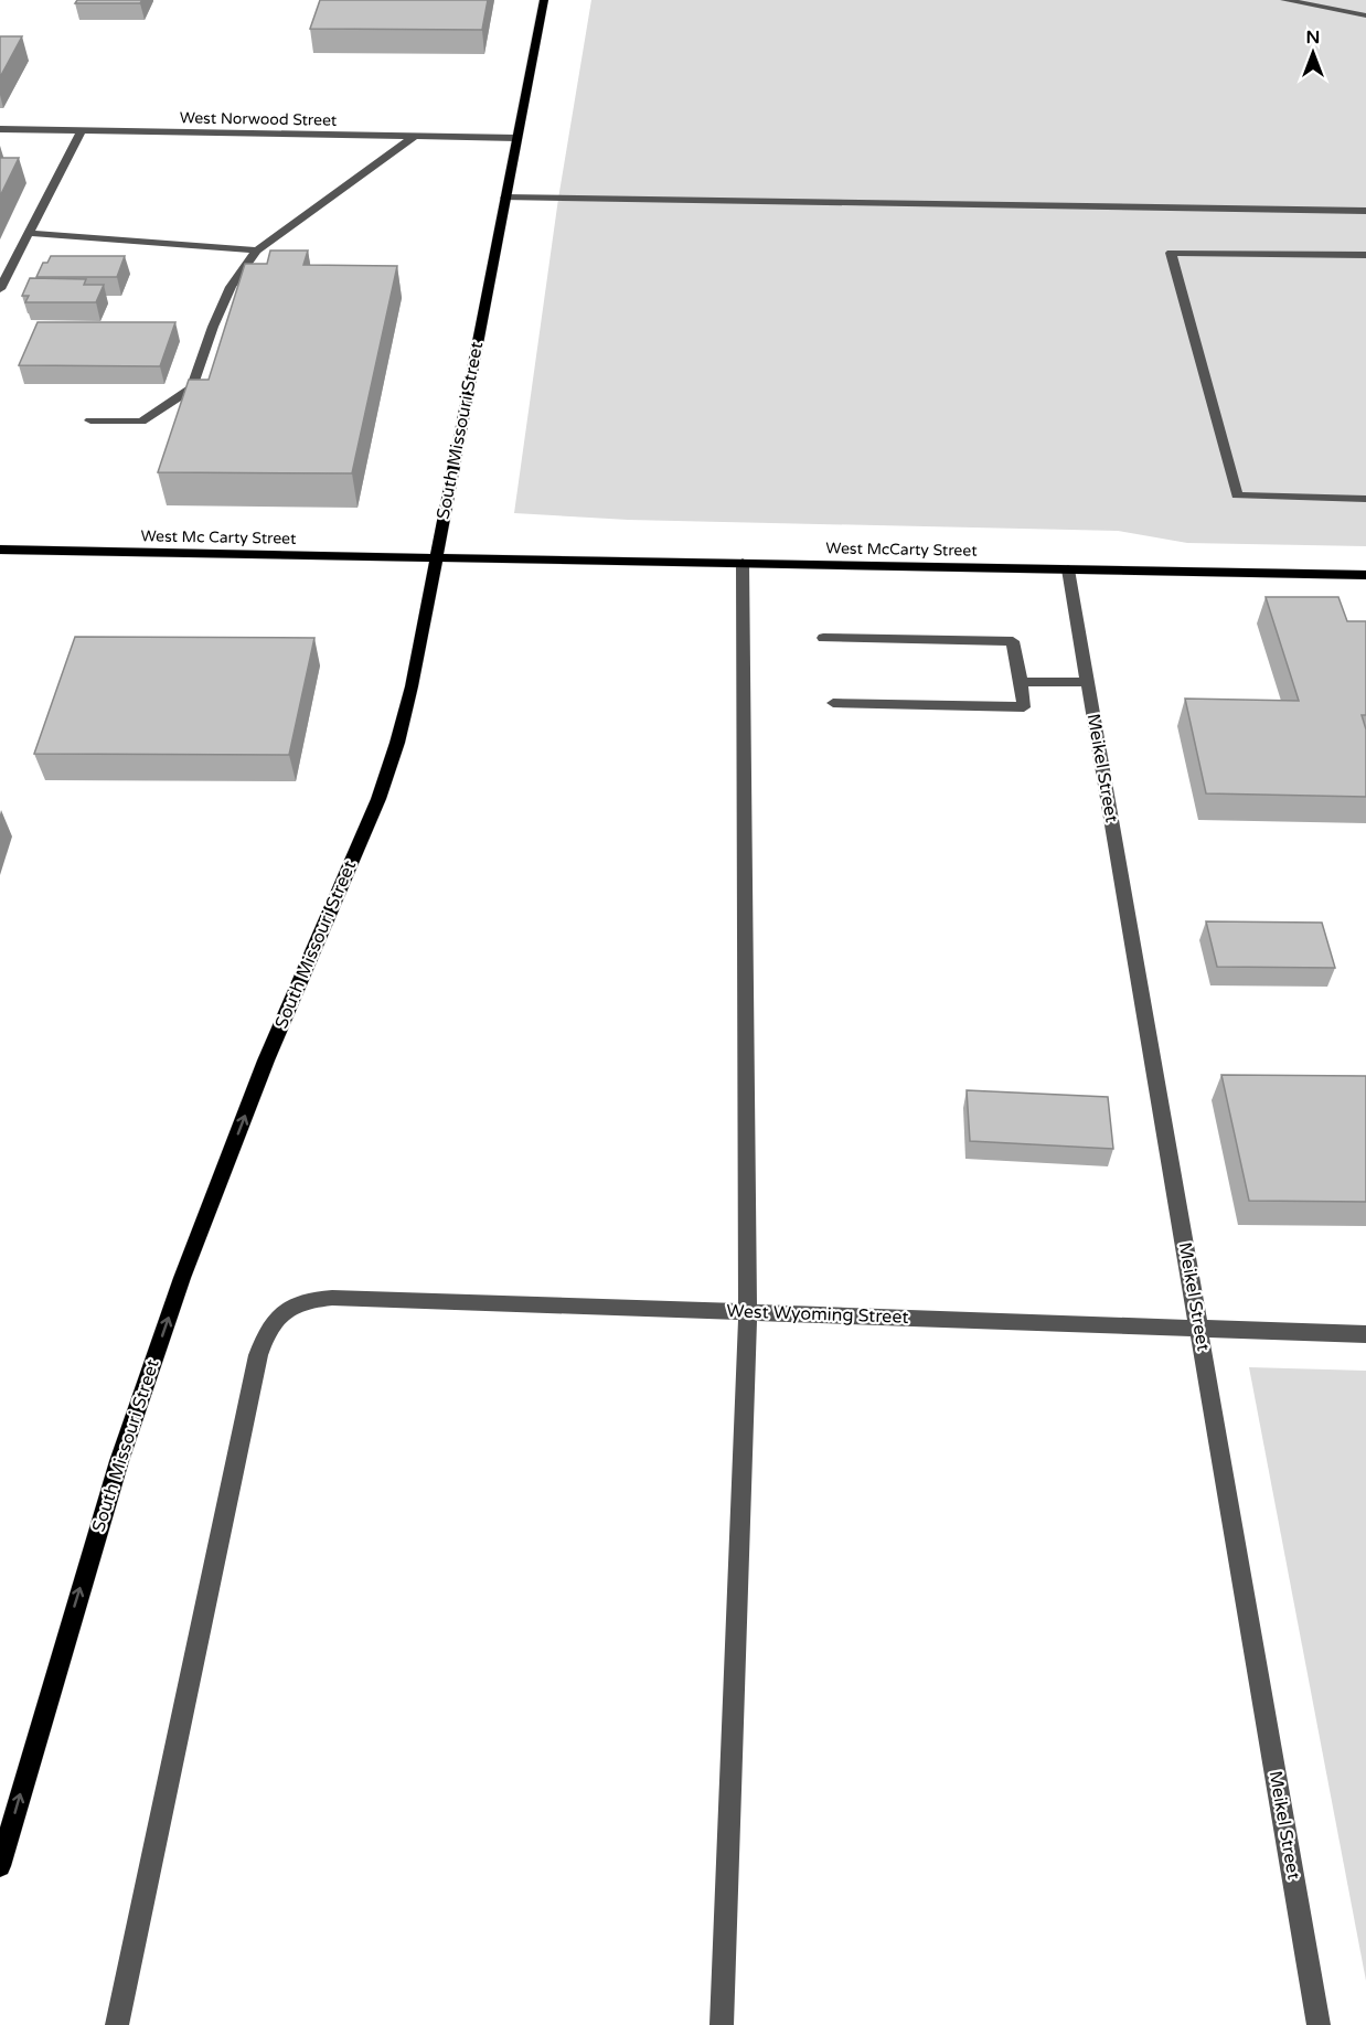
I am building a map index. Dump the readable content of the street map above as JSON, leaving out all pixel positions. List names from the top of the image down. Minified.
{"streets":{"main road":["South Missouri Street","West Mc Carty Street","West McCarty Street"],"street":["West Norwood Street","Meikel Street","West Wyoming Street"]},"crossings":[["West Norwood Street","South Missouri Street"],["South Missouri Street","West Mc Carty Street"],["South Missouri Street","West McCarty Street"],["West Mc Carty Street","West McCarty Street"],["West McCarty Street","Meikel Street"],["Meikel Street","West Wyoming Street"]],"one_way":["South Missouri Street"],"north":"top"}
